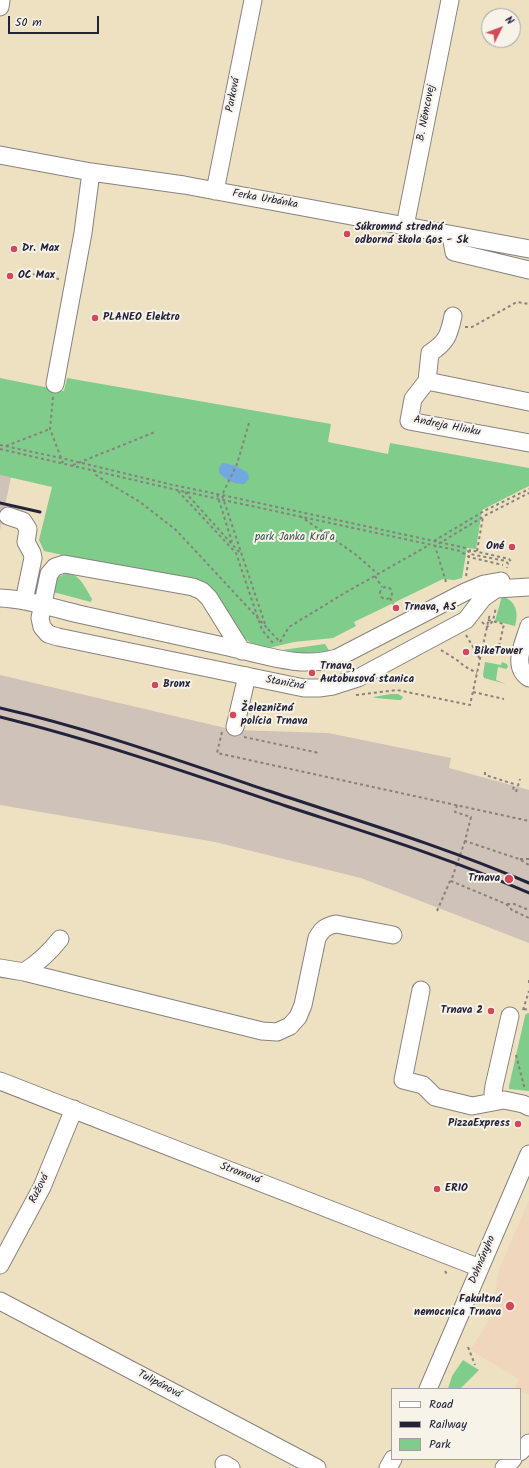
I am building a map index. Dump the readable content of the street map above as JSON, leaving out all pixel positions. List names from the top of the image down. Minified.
{"streets":{"street":["Parková","B. Němcovej","Ferka Urbánka","Andreja Hlinku","Staničná","Stromová","Ružová","Dohnányho","Tulipánová"]},"crossings":[["Parková","Ferka Urbánka"],["B. Němcovej","Ferka Urbánka"],["Stromová","Ružová"],["Stromová","Dohnányho"]],"parks":["park Janka Kráľa"],"places":["Súkromná stredná odborná škola Gos - Sk","Dr. Max","OC Max","PLANEO Elektro","Oné","Trnava, AS","BikeTower","Trnava, Autobusová stanica","Bronx","Železničná polícia Trnava","Trnava","Trnava 2","PizzaExpress","ERIO","Fakultná nemocnica Trnava"],"legend":["Road","Railway","Park"],"scale_bar":"50 m","north":"top right"}
